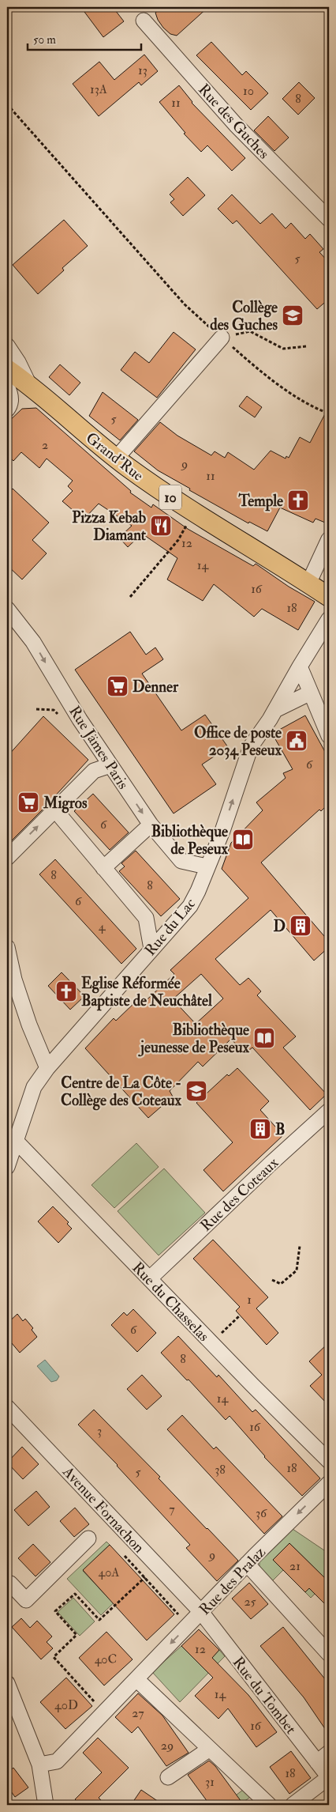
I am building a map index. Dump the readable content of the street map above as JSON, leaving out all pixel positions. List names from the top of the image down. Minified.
{"streets":{"main road":["Grand'Rue","10"],"street":["Rue des Guches","Rue Jämes Paris","Rue du Lac","Rue des Coteaux","Rue du Chasselas","Avenue Fornachon","Rue des Pralaz","Rue du Tombet"]},"crossings":[["Rue Jämes Paris","Rue du Lac"],["Rue du Lac","Rue du Chasselas"],["Rue des Coteaux","Rue du Chasselas"],["Avenue Fornachon","Rue des Pralaz"],["Avenue Fornachon","Rue du Tombet"],["Rue des Pralaz","Rue du Tombet"]],"one_way":["Rue Jämes Paris","Rue des Pralaz"],"places":{"school or university":["Collège des Guches","Centre de La Côte - Collège des Coteaux"],"church":["Temple","Eglise Réformée Baptiste de Neuchâtel"],"restaurant":["Pizza Kebab Diamant"],"supermarket":["Denner","Migros"],"public building":["Office de poste 2034 Peseux"],"library":["Bibliothèque de Peseux","Bibliothèque jeunesse de Peseux"],"building":["D","B"]},"house_numbers":["13","13A","10","8","11","5","5","2","9","11","12","14","16","18","6","6","8","8","6","4","1","6","8","14","16","3","18","38","5","7","36","9","21","40A","25","12","40C","14","40D","27","16","29","18","31"],"scale_bar":"50 m"}
